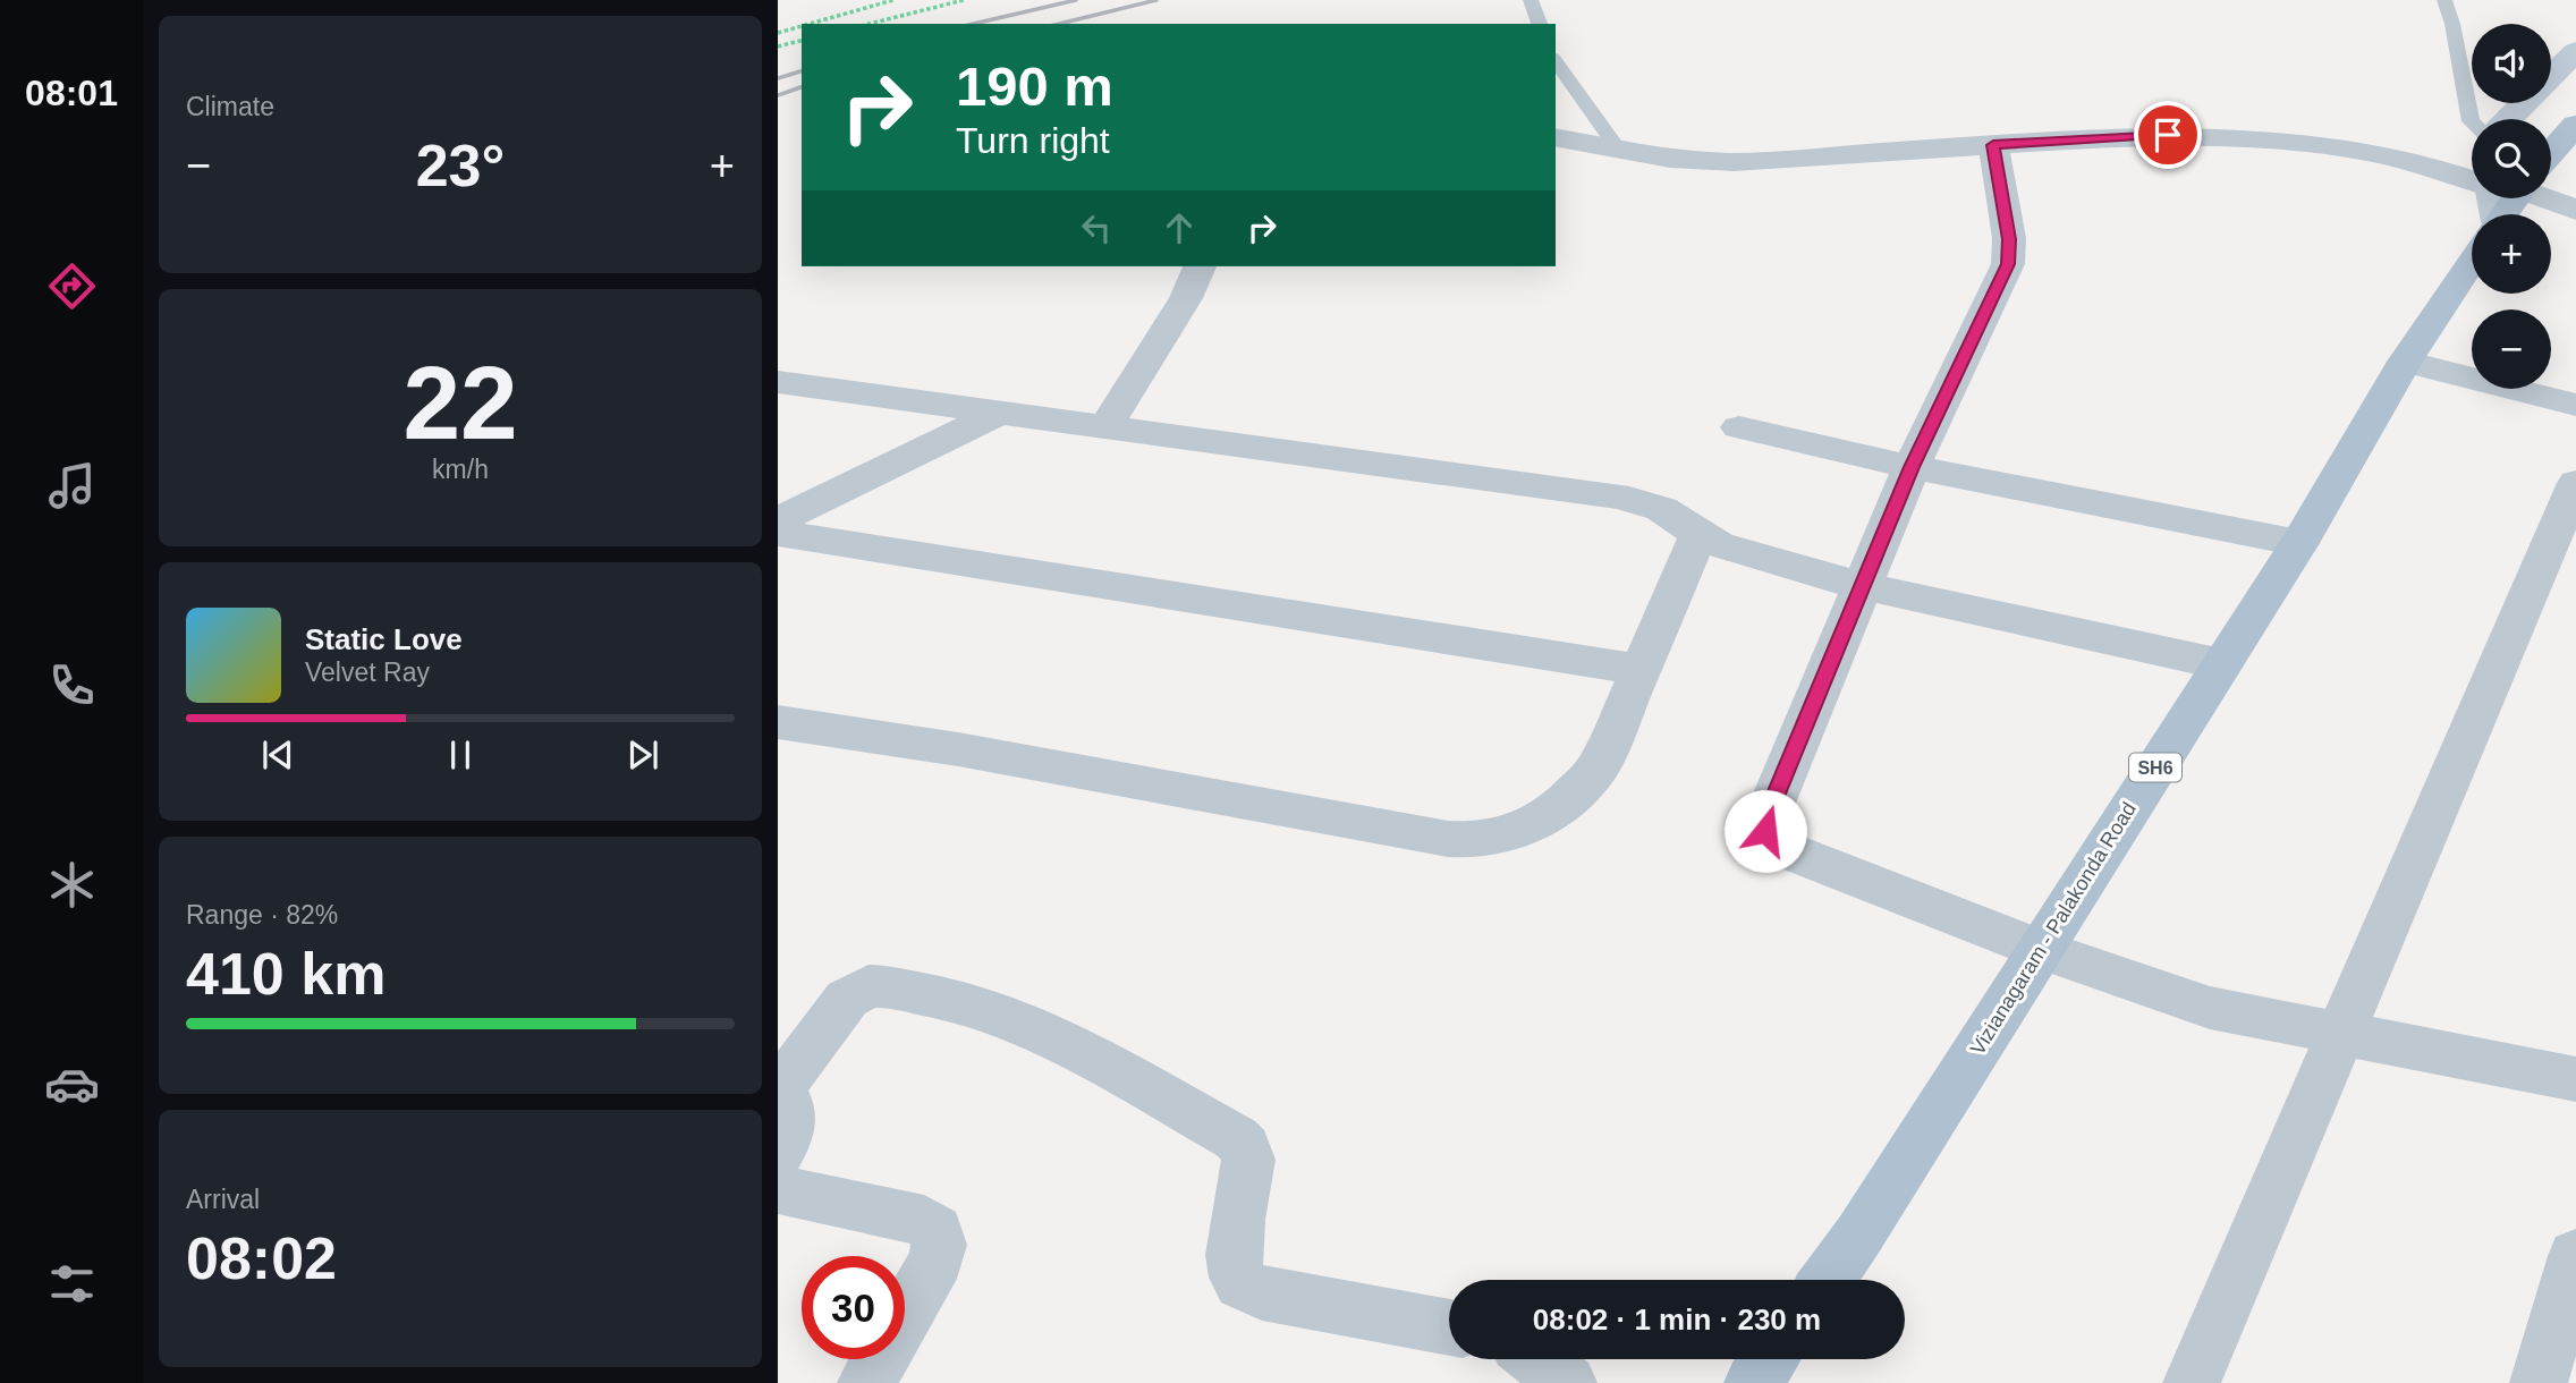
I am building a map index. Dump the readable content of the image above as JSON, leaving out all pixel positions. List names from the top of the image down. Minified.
{"streets":{"main road":["SH6","Vizianagaram - Palakonda Road"]},"page":{"tabs":"08:01","tile":["Climate",["22","km/h"],["Range · 82%","410 km"],["Arrival","08:02"]],"map_buttons":["+","−"],"turn":["190 m","Turn right"],"heat":["−","23°","+"],"song":["Static Love","Velvet Ray"],"limit":"30","trip":"08:02 · 1 min · 230 m"}}
